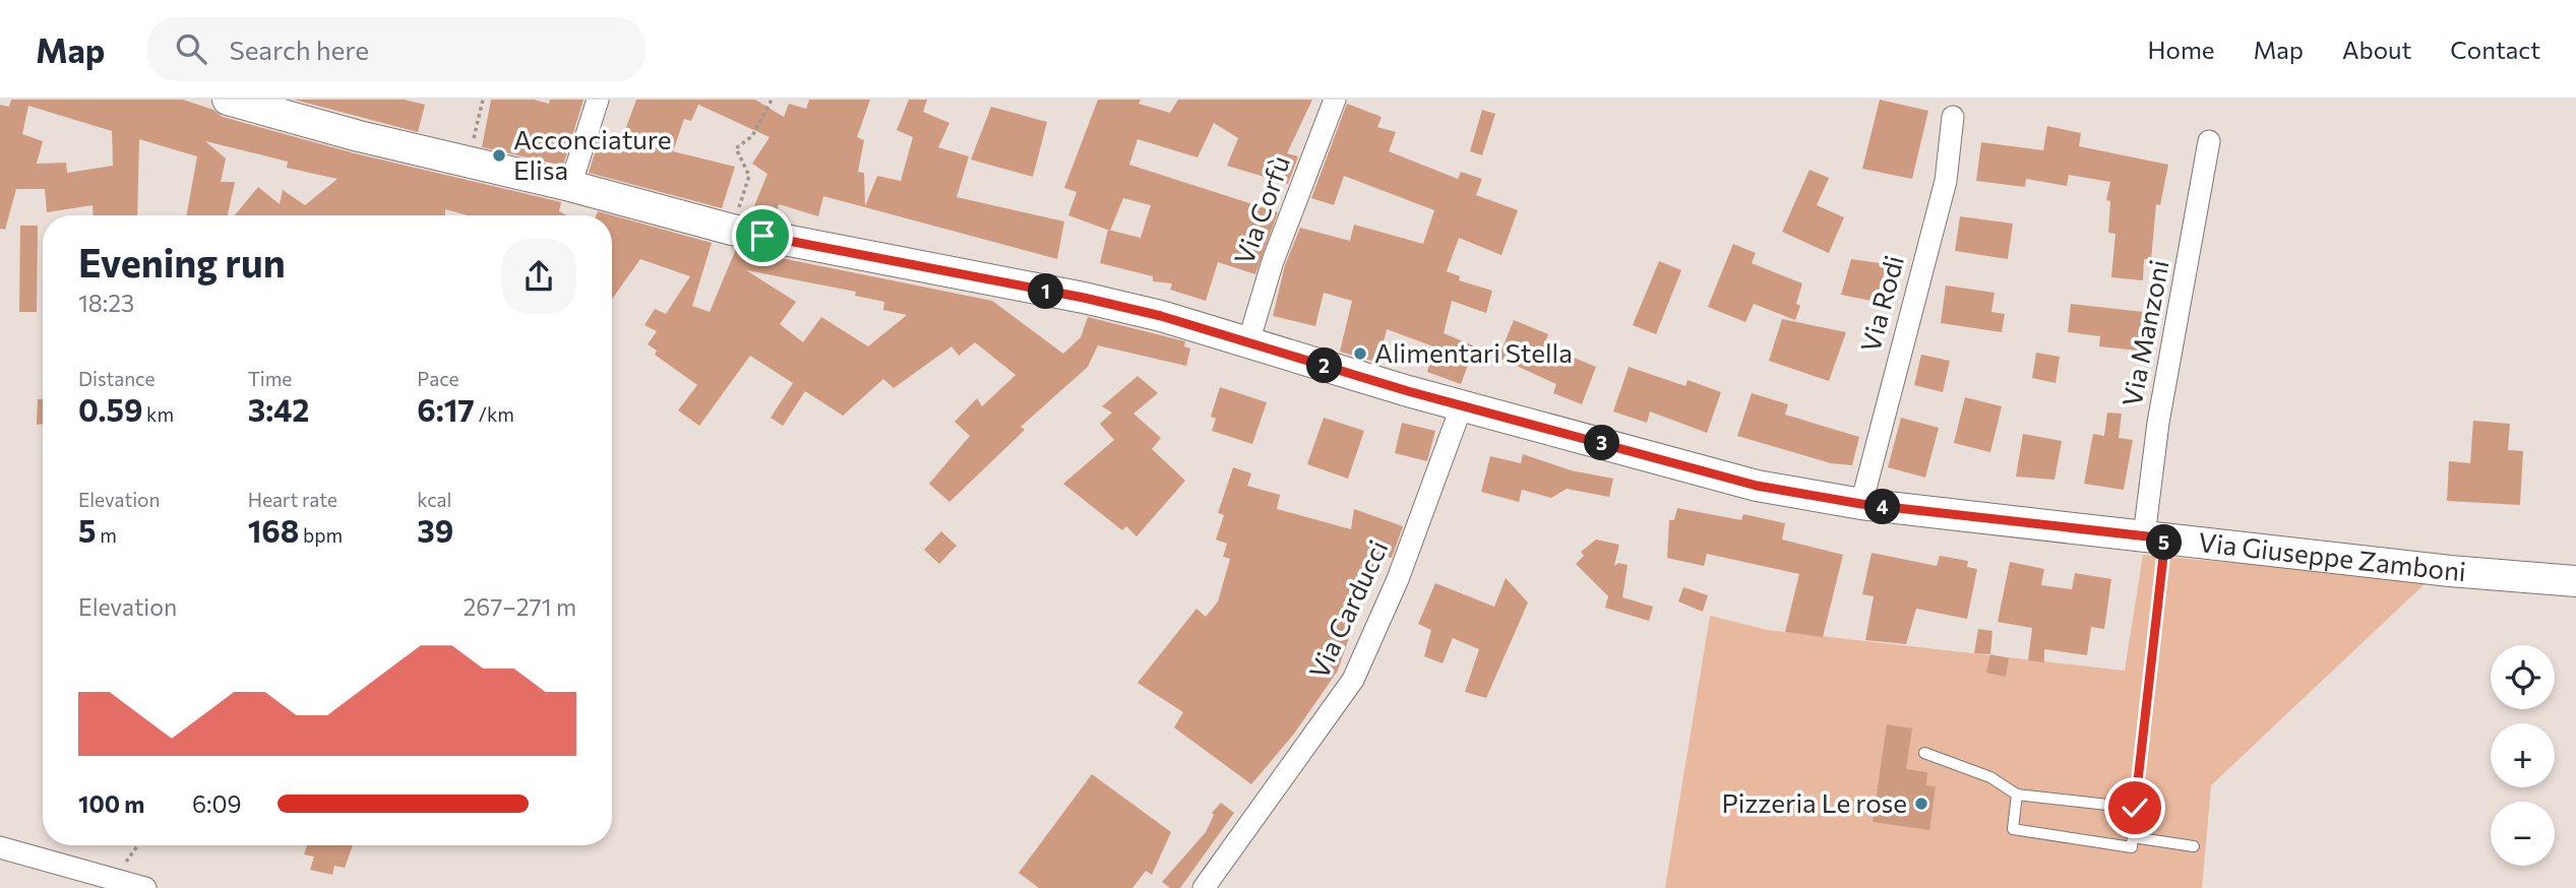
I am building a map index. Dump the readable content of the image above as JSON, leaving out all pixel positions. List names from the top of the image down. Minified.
{"streets":{"street":["Via Corfù","Via Rodi","Via Manzoni","Via Giuseppe Zamboni","Via Carducci"]},"crossings":[["Via Corfù","Via Giuseppe Zamboni"],["Via Rodi","Via Giuseppe Zamboni"],["Via Manzoni","Via Giuseppe Zamboni"],["Via Giuseppe Zamboni","Via Carducci"]],"places":["Acconciature Elisa","Alimentari Stella","Pizzeria Le rose"],"page":{"header":"Map","search":"Search here","nav":["Home","Map","About","Contact"],"heading":["Evening run","18:23"],"pins":["1","2","3","4","5"],"stats":[["Distance","0.59 km"],["Time","3:42"],["Pace","6:17 /km"],["Elevation","5 m"],["Heart rate","168 bpm"],["kcal","39"]],"chart":["Elevation","267–271 m"],"map_buttons":["+","−"],"list":[{"name":"100 m","note":"6:09"}]}}
